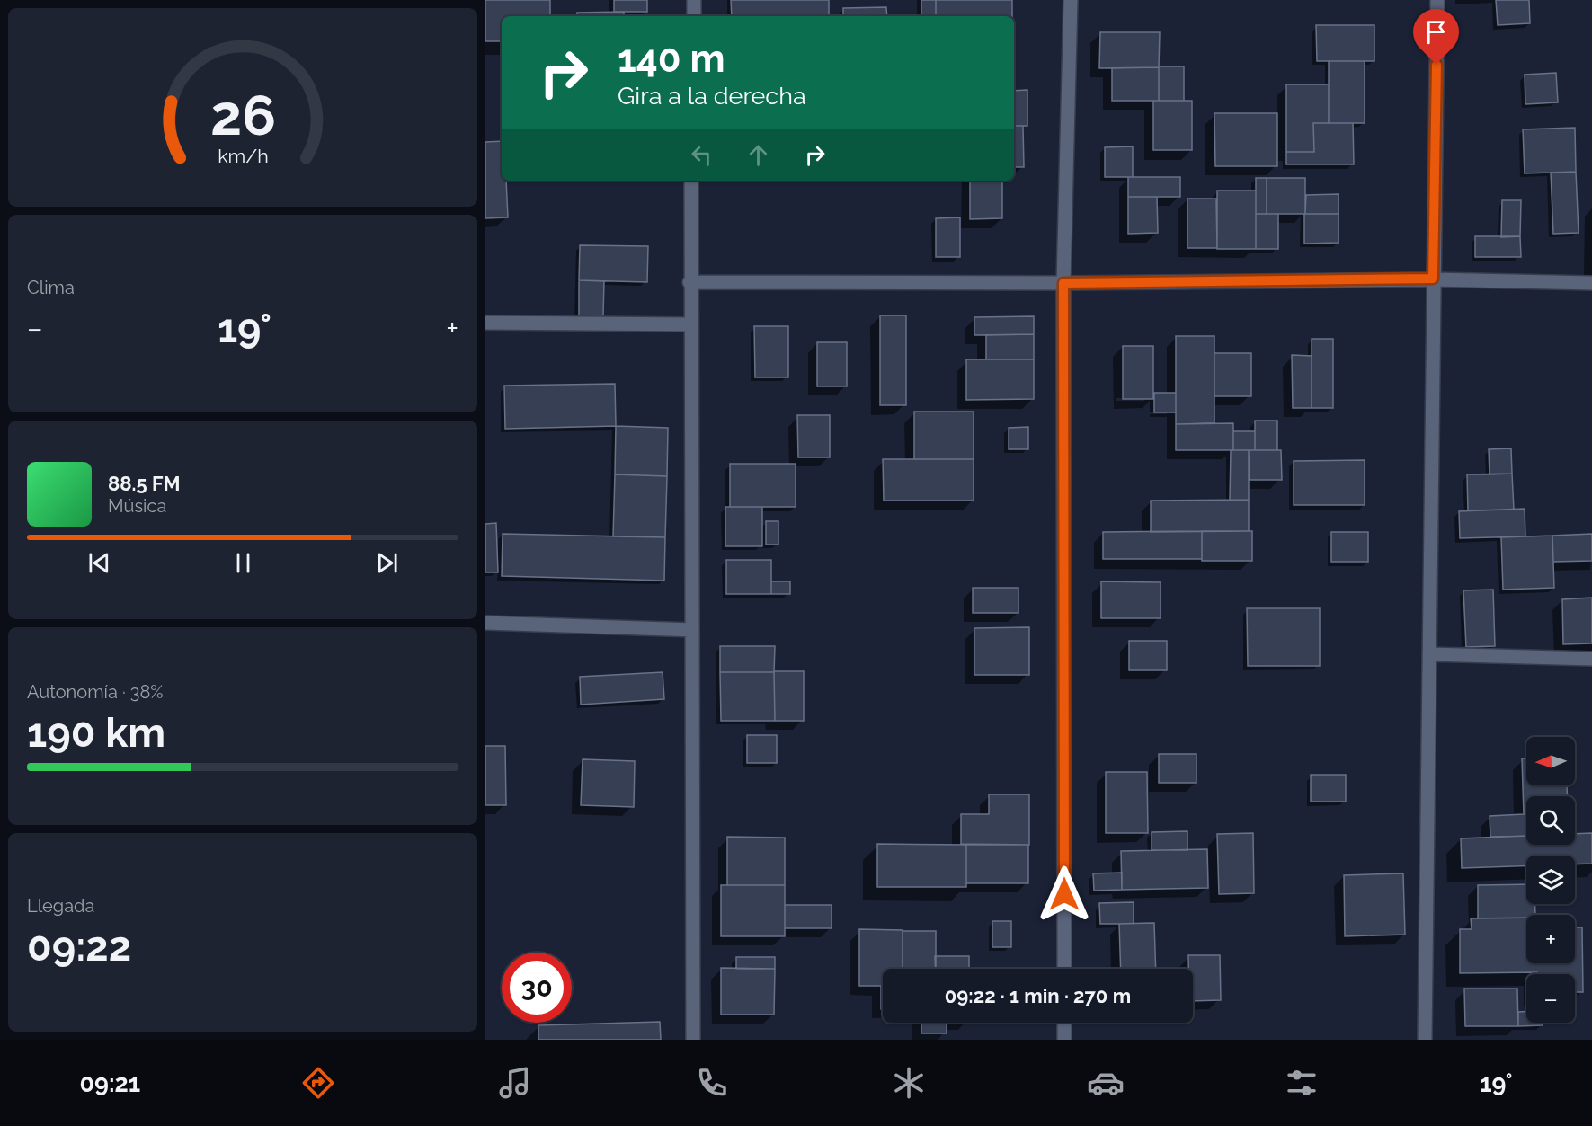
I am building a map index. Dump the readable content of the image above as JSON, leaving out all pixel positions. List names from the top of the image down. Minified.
{"north":"left","page":{"turn":["140 m","Gira a la derecha"],"tile":["Clima",["Autonomía · 38%","190 km"],["Llegada","09:22"]],"heat":["−","19°","+"],"song":["88.5 FM","Música"],"map_buttons":["+","−"],"limit":"30","trip":"09:22 · 1 min · 270 m","tabs":["09:21","19°"],"gauge":["26","km/h"]}}
